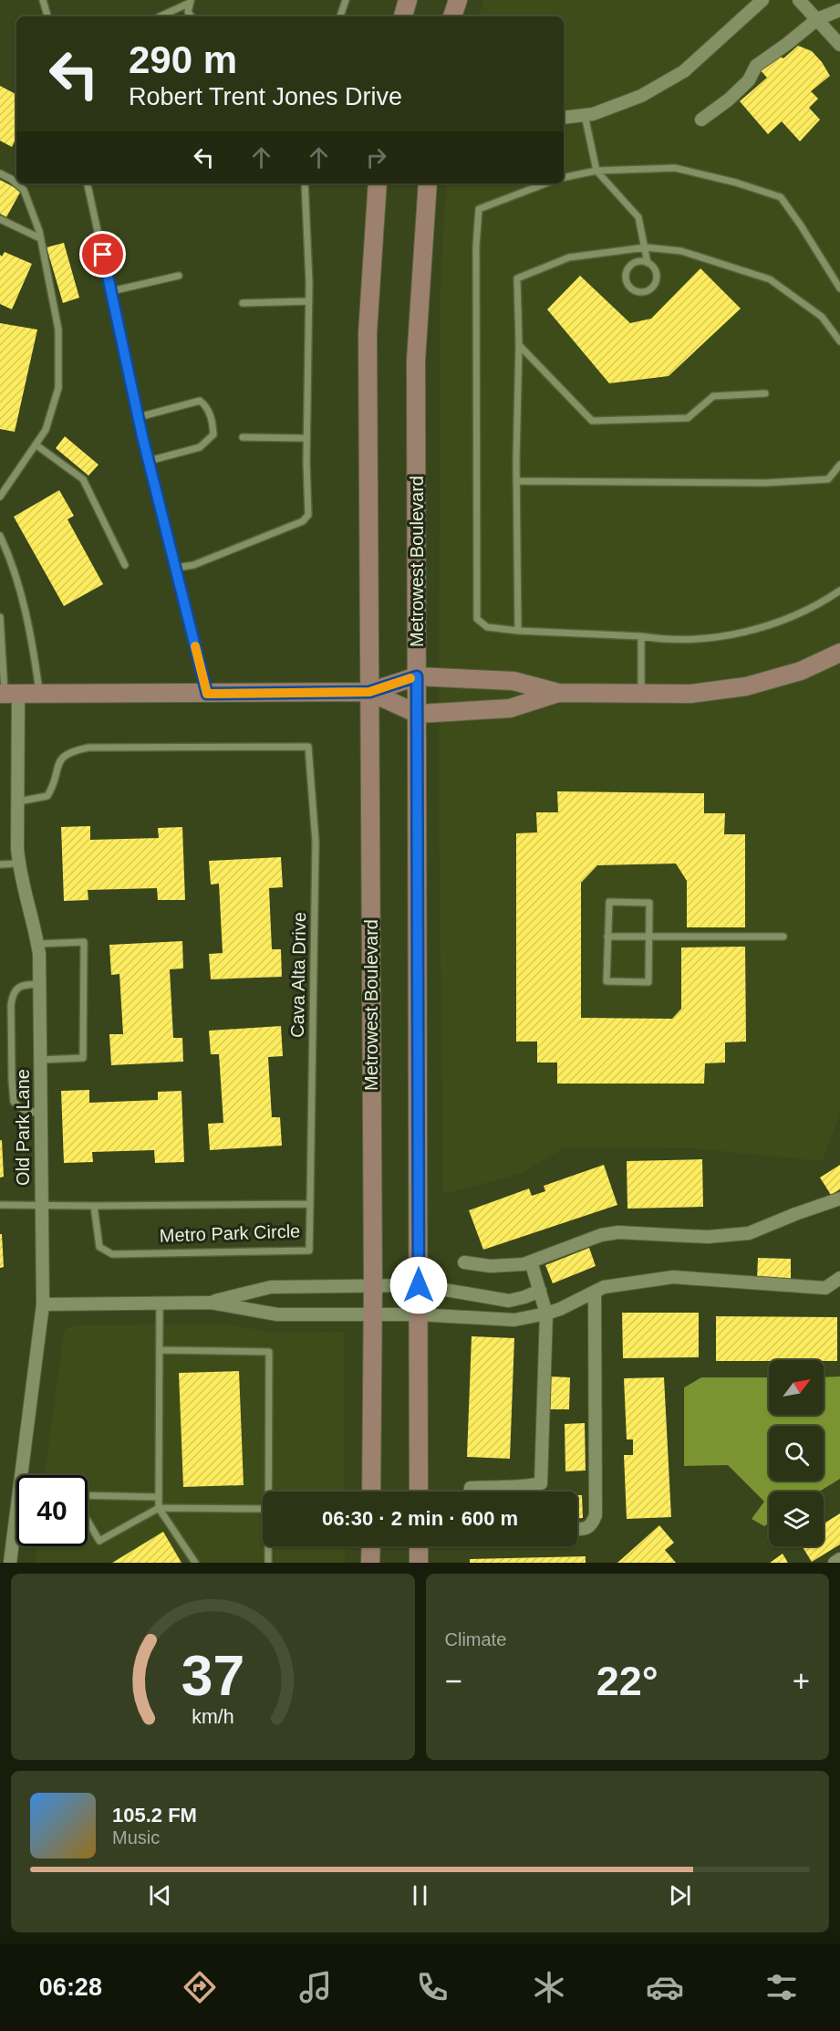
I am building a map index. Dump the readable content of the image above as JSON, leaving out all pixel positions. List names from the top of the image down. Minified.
{"streets":{"street":["Metrowest Boulevard","Old Park Lane"],"lane":["Cava Alta Drive","Metro Park Circle"]},"crossings":[["Cava Alta Drive","Old Park Lane"],["Cava Alta Drive","Metro Park Circle"],["Old Park Lane","Metro Park Circle"]],"north":"top right","page":{"turn":["290 m","Robert Trent Jones Drive"],"limit":"40","trip":"06:30 · 2 min · 600 m","tile":"Climate","heat":["−","22°","+"],"song":["105.2 FM","Music"],"tabs":"06:28","gauge":["37","km/h"]}}
